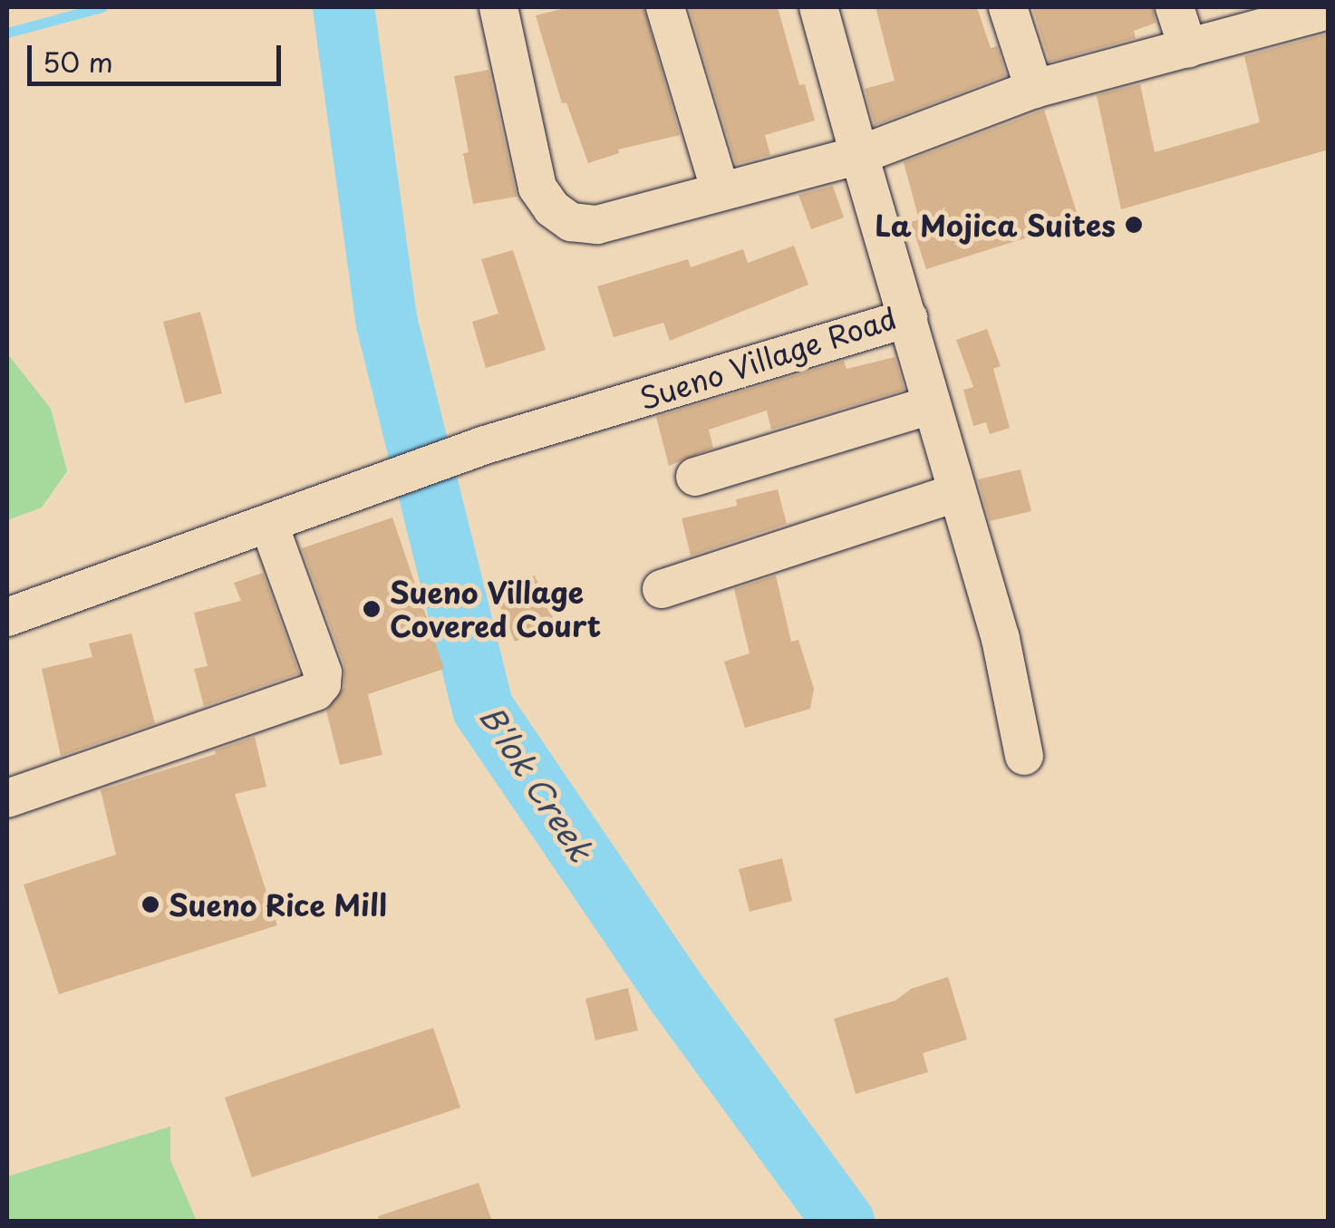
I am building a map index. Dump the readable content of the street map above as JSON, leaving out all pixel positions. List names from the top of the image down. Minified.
{"streets":{"street":["Sueno Village Road"]},"water":["B'lok Creek"],"places":["La Mojica Suites","Sueno Village Covered Court","Sueno Rice Mill"],"scale_bar":"50 m"}
